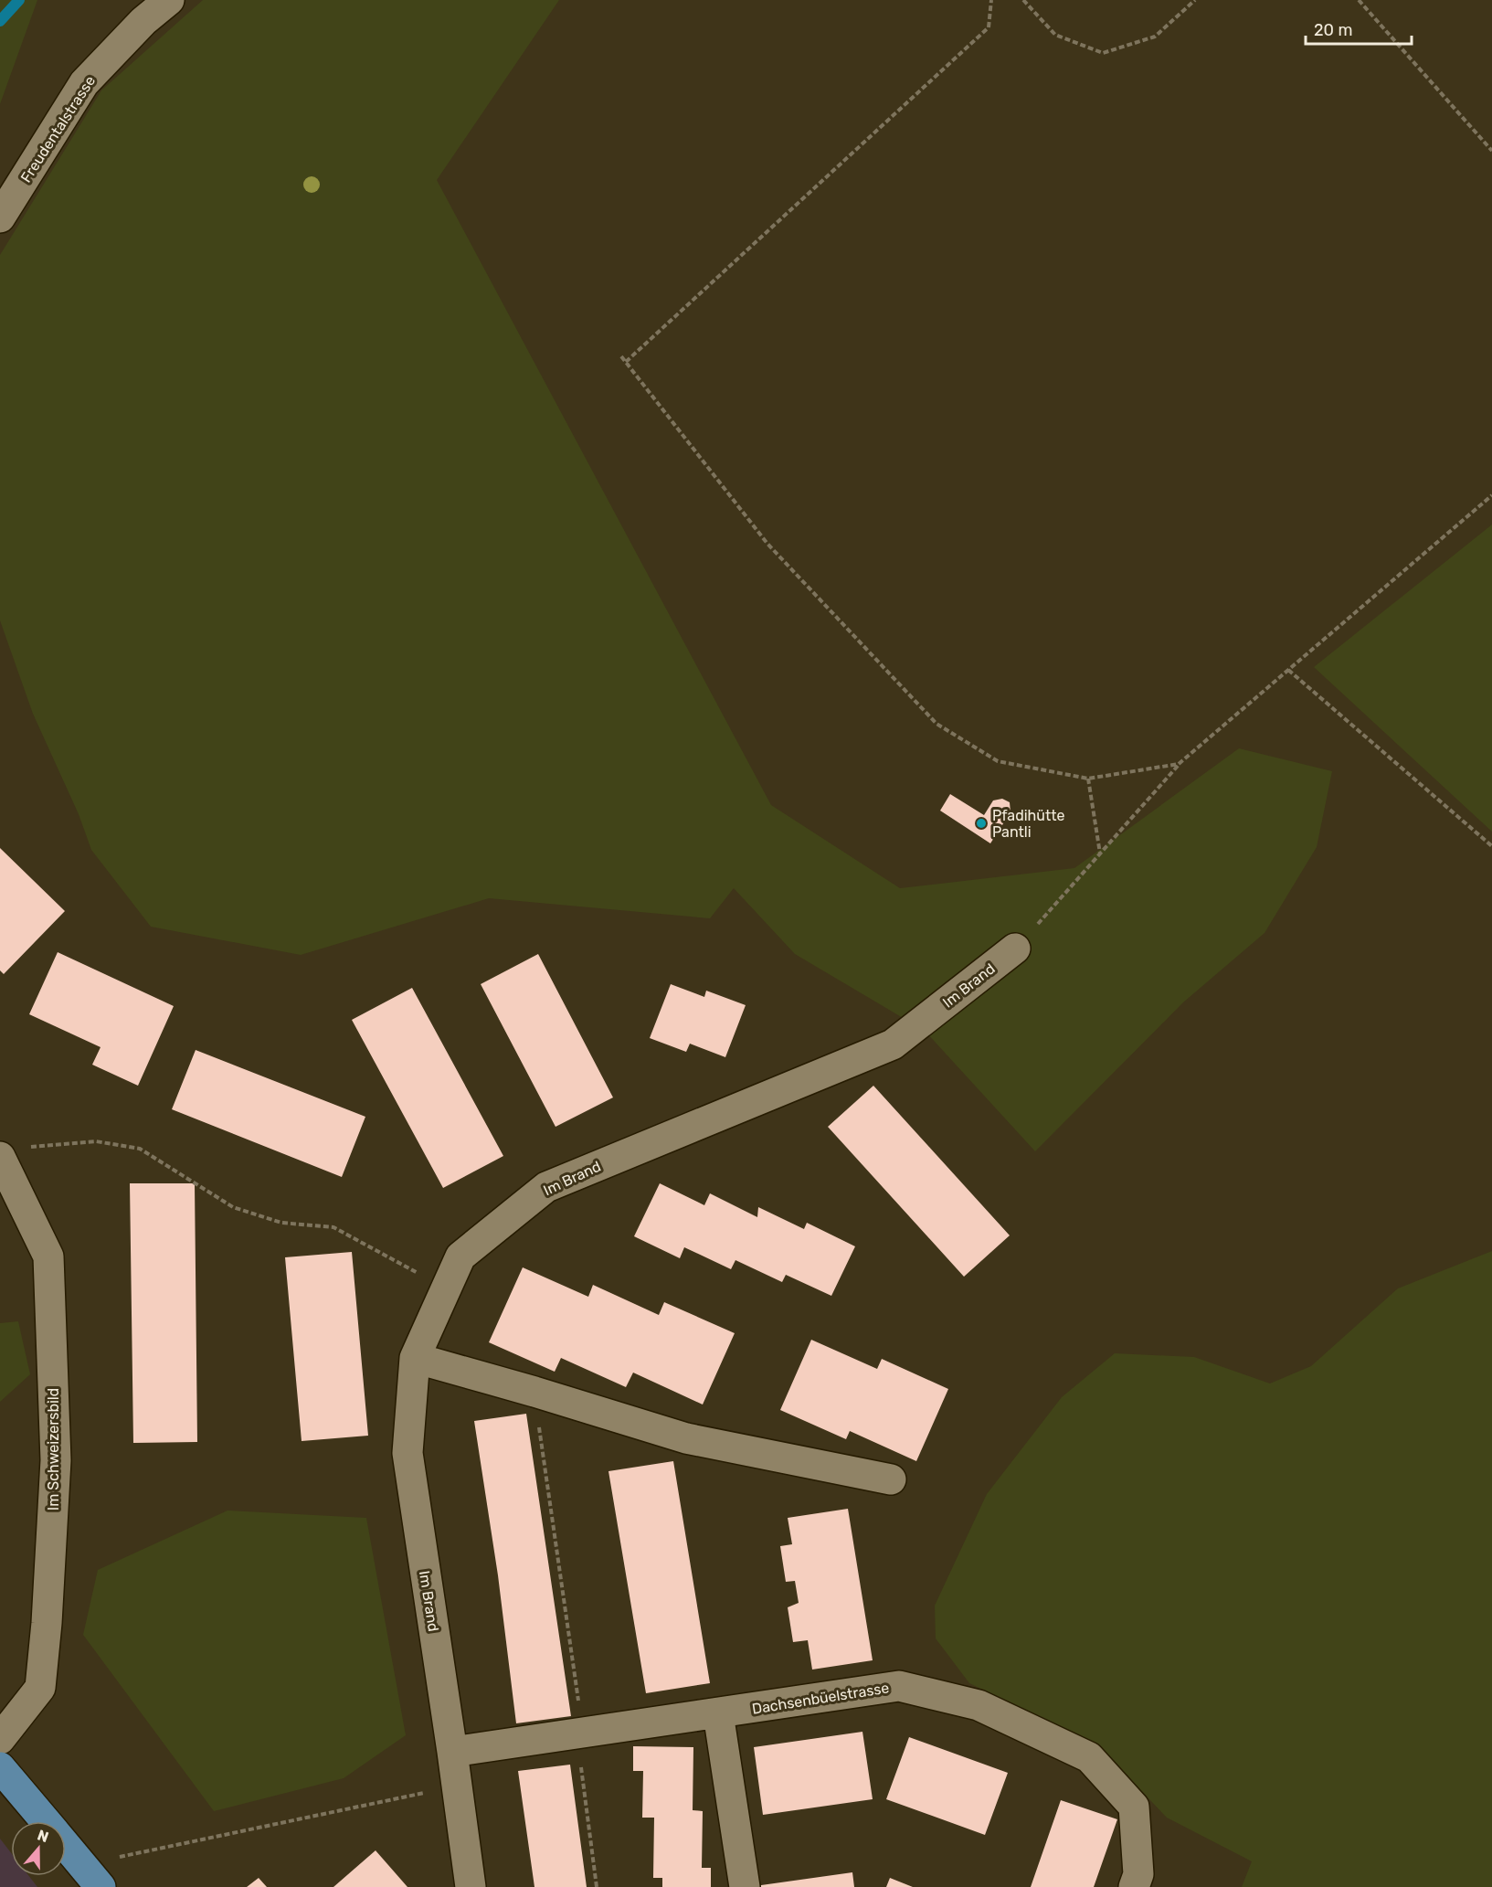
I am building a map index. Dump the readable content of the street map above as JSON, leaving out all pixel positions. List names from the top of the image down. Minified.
{"streets":{"street":["Freudentalstrasse","Im Brand","Im Schweizersbild","Dachsenbüelstrasse"]},"crossings":[["Im Brand","Dachsenbüelstrasse"]],"places":["Pfadihütte Pantli"],"scale_bar":"20 m","north":"top"}
